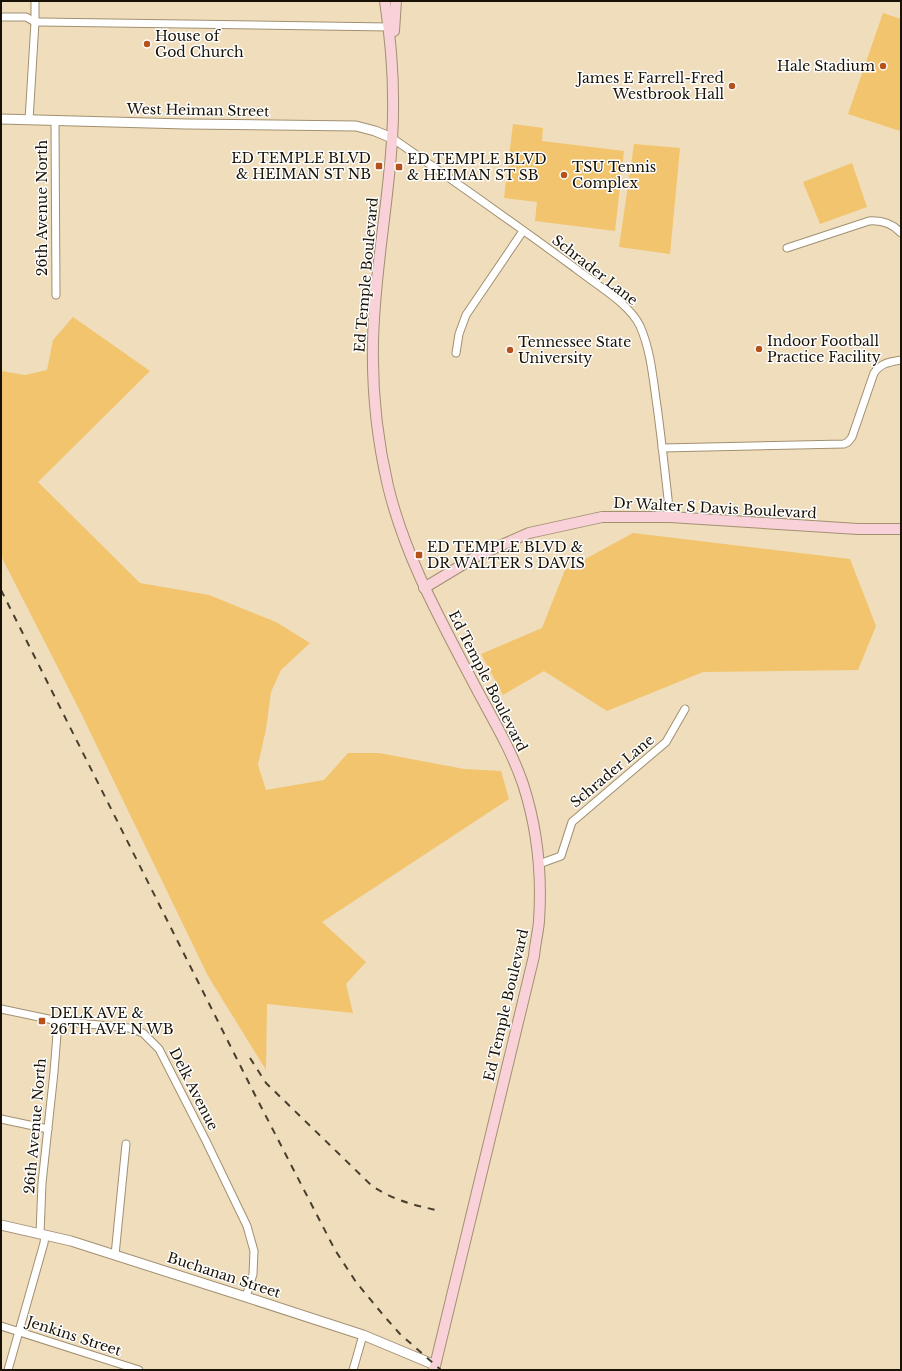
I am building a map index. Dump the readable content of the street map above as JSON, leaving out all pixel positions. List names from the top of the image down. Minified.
{"streets":{"main road":["Ed Temple Boulevard","Dr Walter S Davis Boulevard"],"street":["West Heiman Street","26th Avenue North","Schrader Lane","Delk Avenue","Buchanan Street","Jenkins Street"]},"crossings":[["West Heiman Street","26th Avenue North"],["West Heiman Street","Schrader Lane"],["West Heiman Street","Ed Temple Boulevard"],["26th Avenue North","Delk Avenue"],["26th Avenue North","Buchanan Street"],["26th Avenue North","Jenkins Street"],["Schrader Lane","Ed Temple Boulevard"],["Schrader Lane","Dr Walter S Davis Boulevard"],["Ed Temple Boulevard","Dr Walter S Davis Boulevard"],["Ed Temple Boulevard","Buchanan Street"],["Delk Avenue","Buchanan Street"]],"places":{"other":["House of God Church","Hale Stadium","James E Farrell-Fred Westbrook Hall","TSU Tennis Complex","Indoor Football Practice Facility","Tennessee State University"],"transit":["ED TEMPLE BLVD & HEIMAN ST NB","ED TEMPLE BLVD & HEIMAN ST SB","ED TEMPLE BLVD & DR WALTER S DAVIS","DELK AVE & 26TH AVE N WB"]}}
